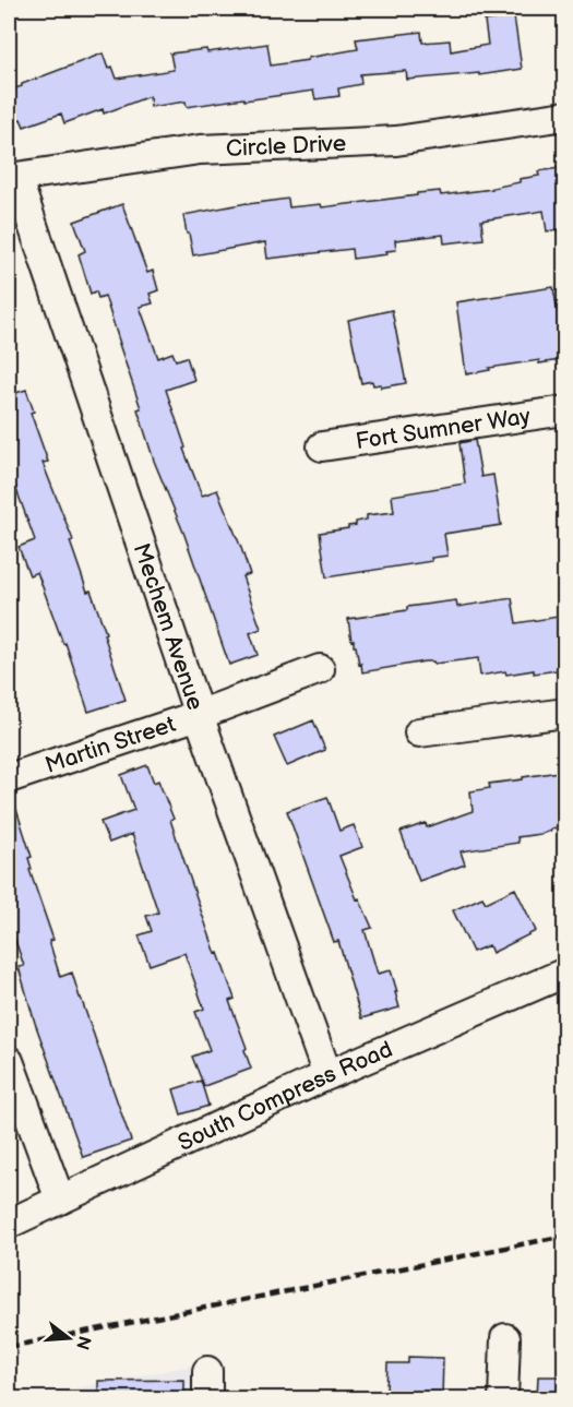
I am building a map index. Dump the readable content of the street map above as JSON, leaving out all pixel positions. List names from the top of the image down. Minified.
{"streets":{"street":["Circle Drive","Fort Sumner Way","Mechem Avenue","Martin Street","South Compress Road"]},"crossings":[["Circle Drive","Mechem Avenue"],["Mechem Avenue","Martin Street"],["Mechem Avenue","South Compress Road"]],"north":"right"}
